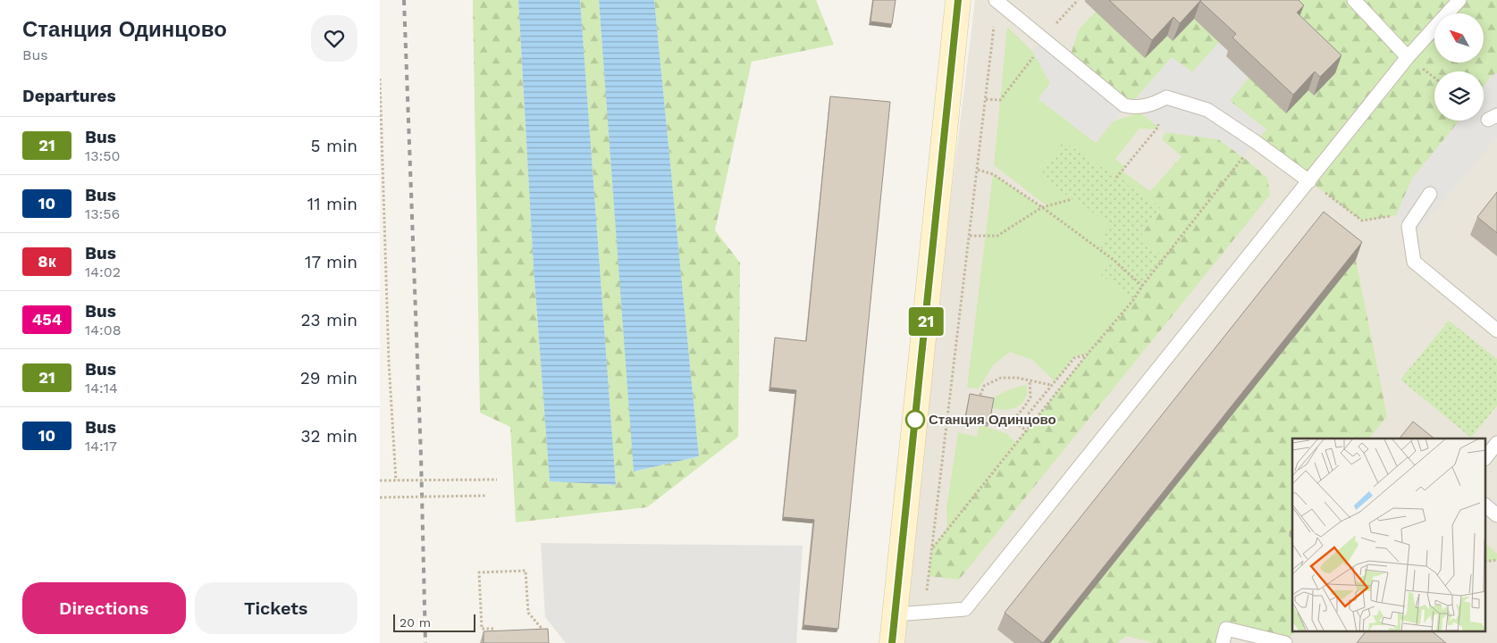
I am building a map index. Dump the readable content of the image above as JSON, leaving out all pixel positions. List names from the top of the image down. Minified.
{"places":["Станция Одинцово"],"lines":["bus line 21"],"scale_bar":"20 m","north":"top left","page":{"heading":[["Станция Одинцово","Bus"],"Departures"],"on_map":"21","list":[{"mark":"21","name":"Bus","note":"13:50","value":"5 min"},{"mark":"10","name":"Bus","note":"13:56","value":"11 min"},{"mark":"8к","name":"Bus","note":"14:02","value":"17 min"},{"mark":"454","name":"Bus","note":"14:08","value":"23 min"},{"mark":"21","name":"Bus","note":"14:14","value":"29 min"},{"mark":"10","name":"Bus","note":"14:17","value":"32 min"}],"buttons":["Directions","Tickets"],"scale":"20 m"}}
